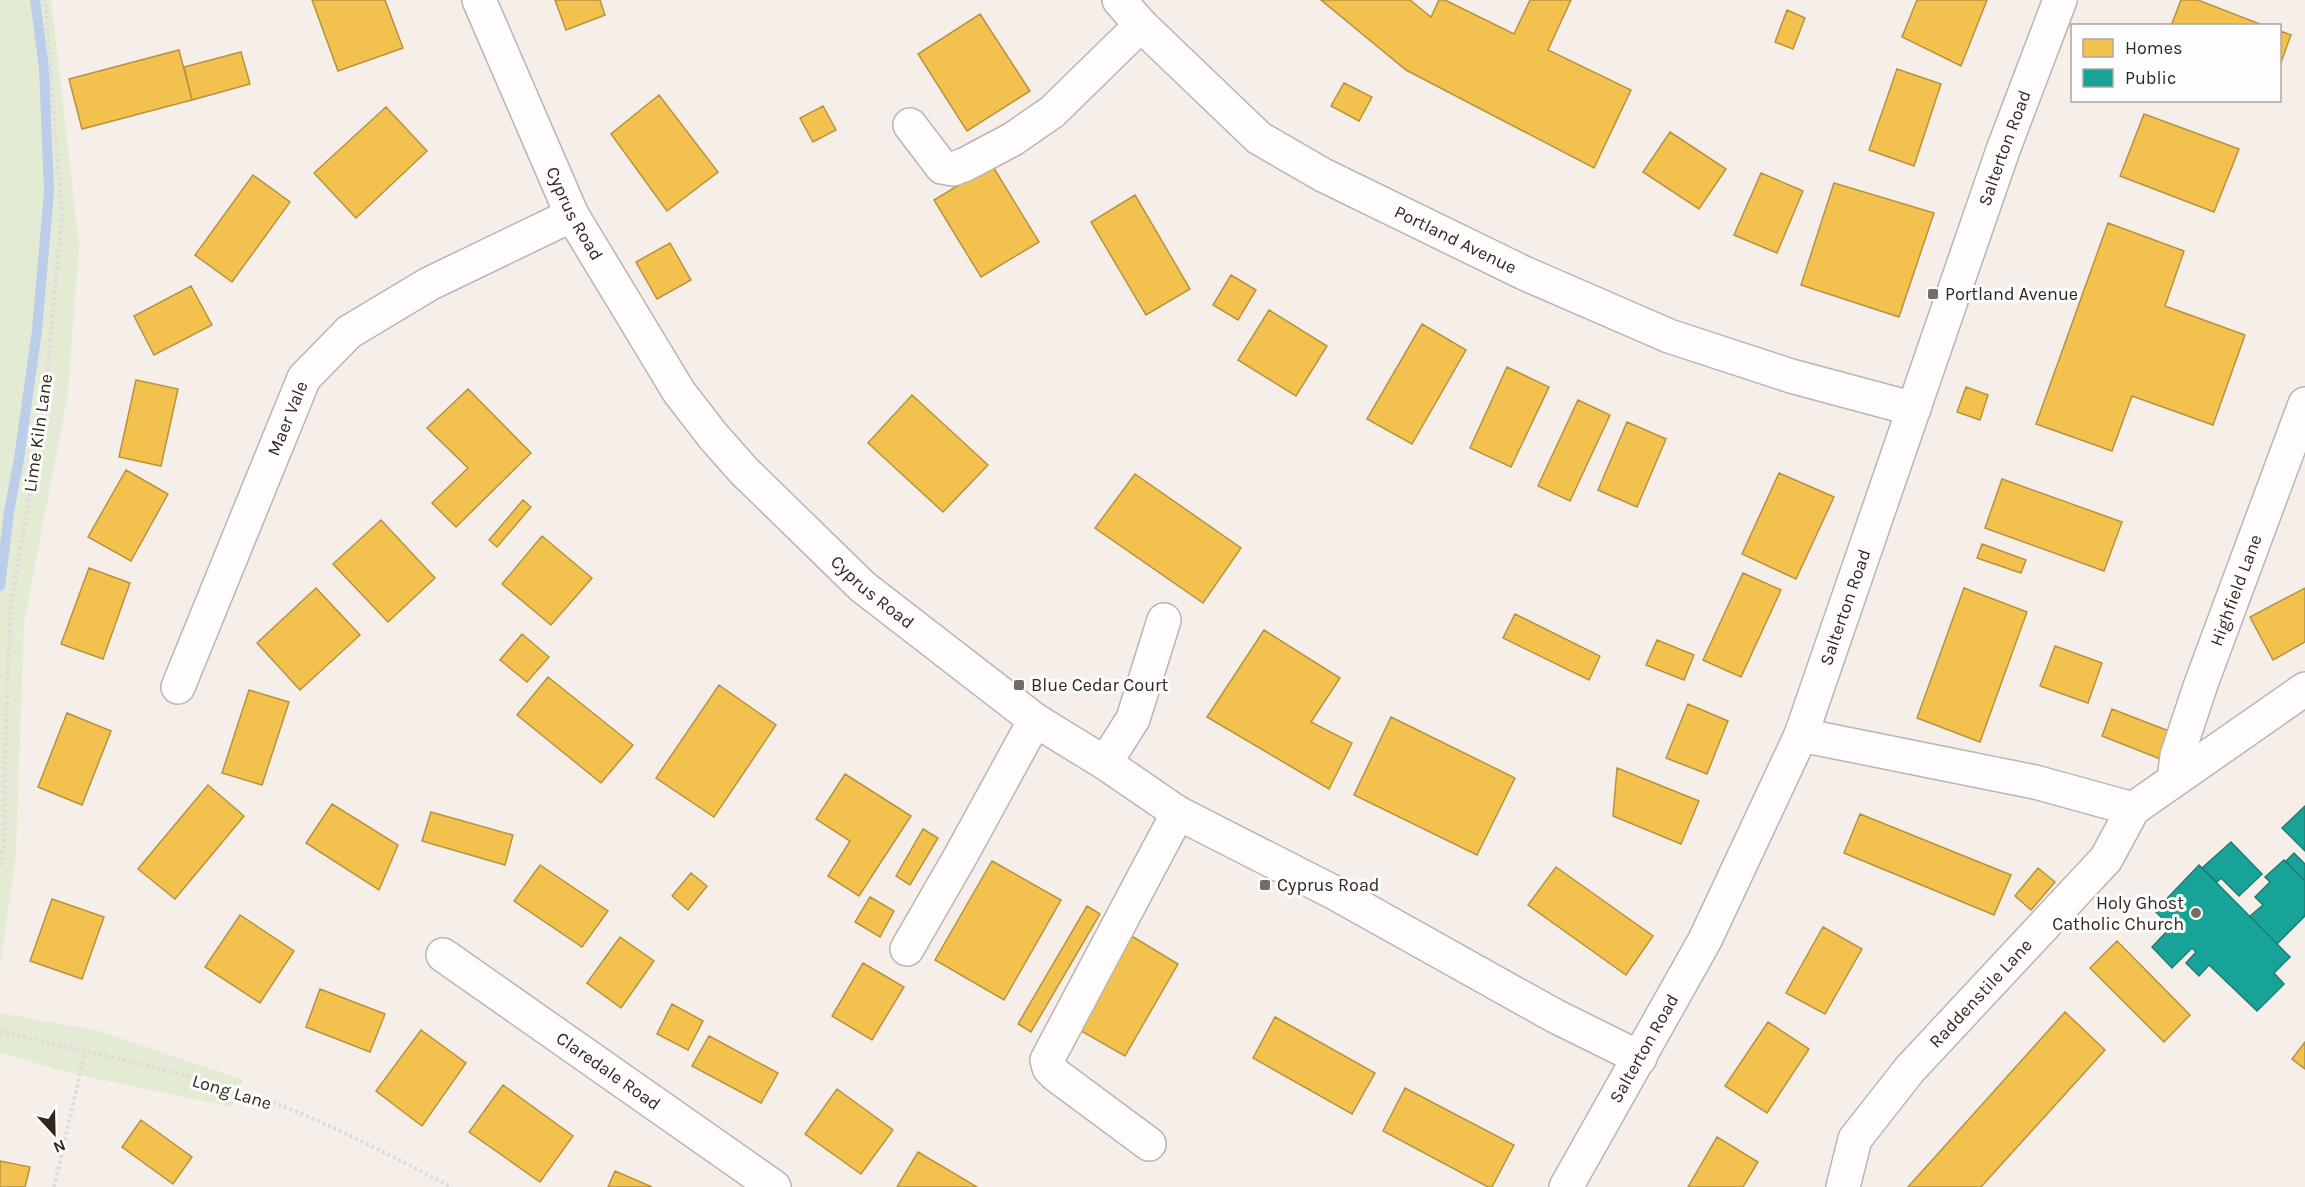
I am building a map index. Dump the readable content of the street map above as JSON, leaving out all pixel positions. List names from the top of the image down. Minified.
{"streets":{"street":["Salterton Road","Cyprus Road","Portland Avenue","Maer Vale","Highfield Lane","Raddenstile Lane","Claredale Road"],"path":["Lime Kiln Lane","Long Lane"]},"crossings":[["Salterton Road","Cyprus Road"],["Salterton Road","Portland Avenue"],["Cyprus Road","Maer Vale"],["Highfield Lane","Raddenstile Lane"]],"places":{"transit":["Portland Avenue","Blue Cedar Court","Cyprus Road"],"other":["Holy Ghost Catholic Church"]},"legend":["Homes","Public"],"north":"bottom"}
